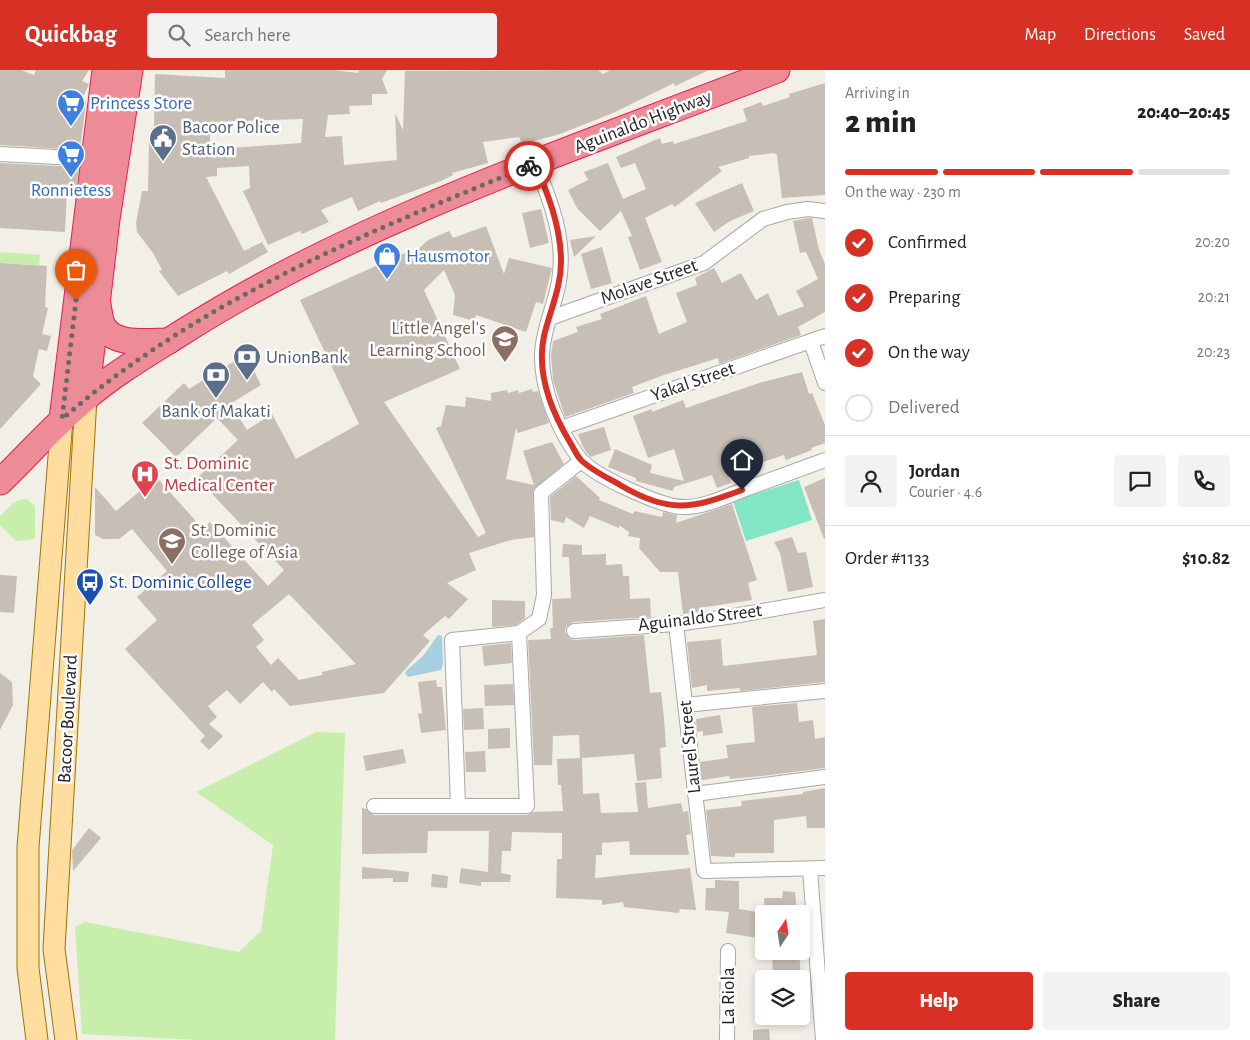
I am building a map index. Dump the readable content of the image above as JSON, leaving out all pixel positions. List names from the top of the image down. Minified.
{"streets":{"highway":["Aguinaldo Highway"],"main road":["Bacoor Boulevard"],"street":["Molave Street","Yakal Street","Aguinaldo Street","Laurel Street","La Riola"]},"crossings":[["Aguinaldo Highway","Bacoor Boulevard"],["Aguinaldo Street","Laurel Street"]],"places":{"supermarket":["Princess Store","Ronnietess"],"public building":["Bacoor Police Station"],"shop":["Hausmotor"],"school or university":["Little Angel's Learning School","St. Dominic College of Asia"],"bank":["UnionBank","Bank of Makati"],"hospital":["St. Dominic Medical Center"],"bus stop":["St. Dominic College"]},"north":"top","page":{"header":"Quickbag","search":"Search here","nav":["Map","Directions","Saved"],"heading":["2 min","Arriving in","20:40–20:45"],"panel":["Jordan","Courier · 4.6","Order #1133","$10.82"],"bar":"On the way · 230 m","list":[["Confirmed","20:20"],["Preparing","20:21"],["On the way","20:23"],"Delivered"],"buttons":["Help","Share"]}}
